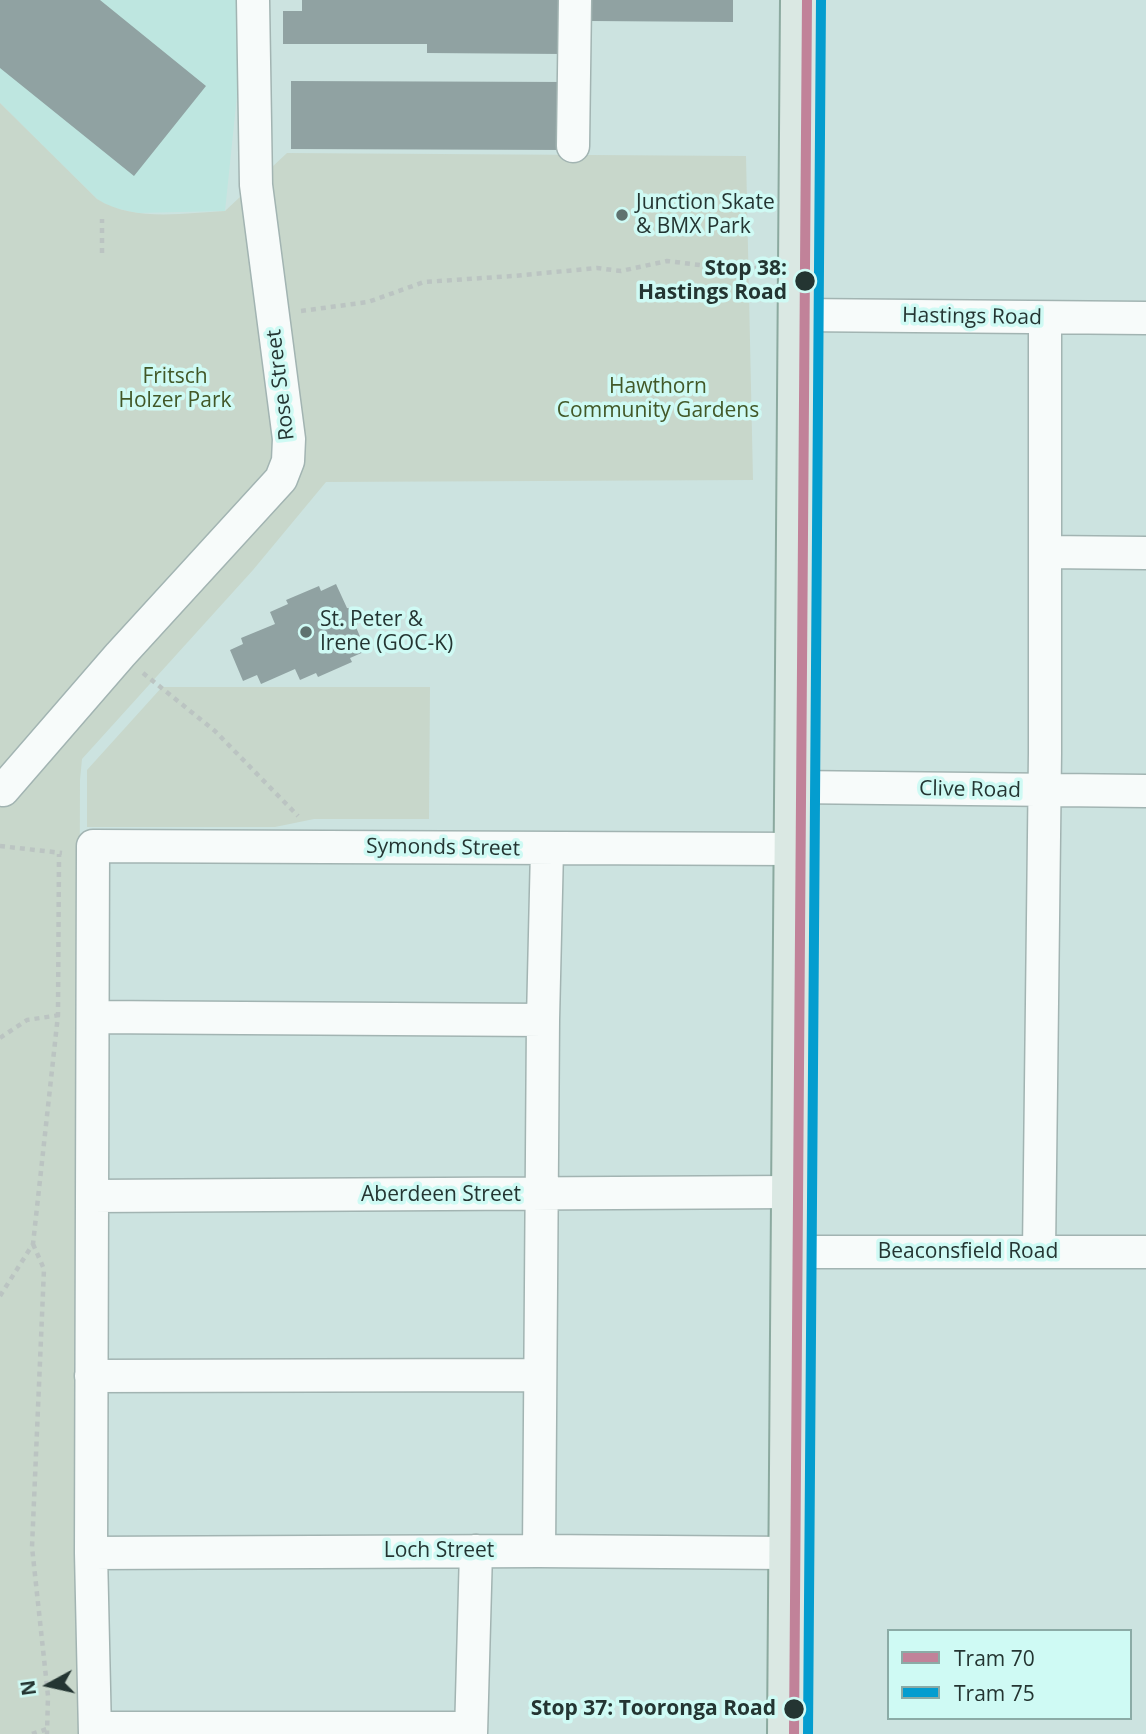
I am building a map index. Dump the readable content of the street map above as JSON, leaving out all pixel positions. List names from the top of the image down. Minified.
{"streets":{"street":["Hastings Road","Rose Street","Clive Road","Symonds Street","Aberdeen Street","Beaconsfield Road","Loch Street"]},"parks":["Fritsch Holzer Park","Hawthorn Community Gardens"],"places":["Junction Skate & BMX Park","Stop 38: Hastings Road","St. Peter & Irene (GOC-K)","Stop 37: Tooronga Road"],"lines":["tram line 70","tram line 75"],"legend":["Tram 70","Tram 75"],"north":"left"}
